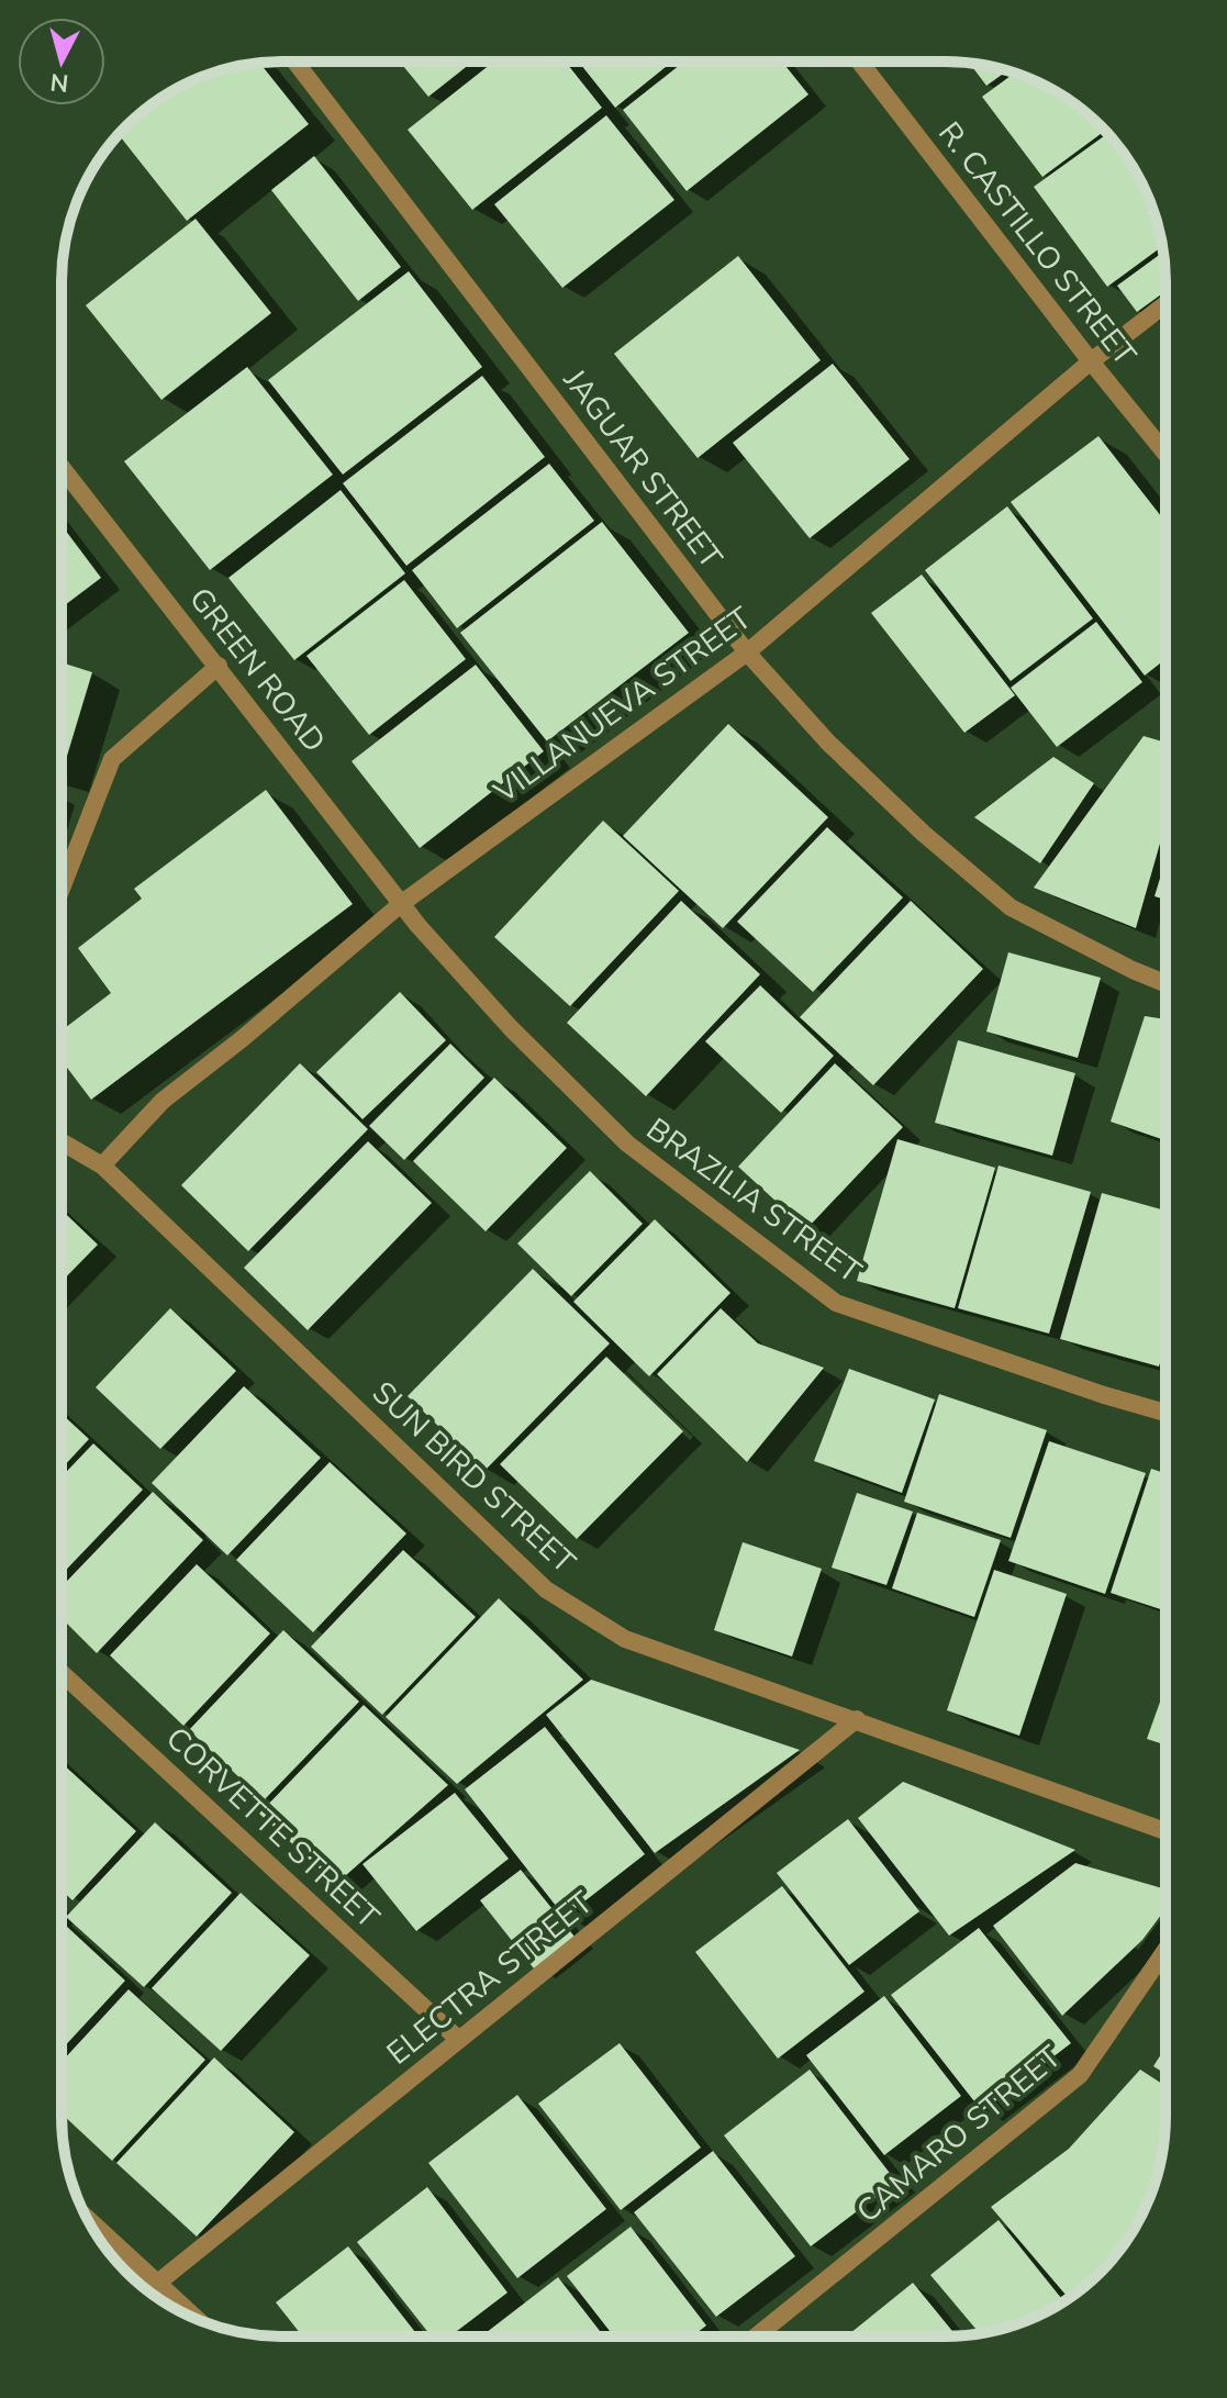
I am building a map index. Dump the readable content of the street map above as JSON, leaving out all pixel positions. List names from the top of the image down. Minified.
{"streets":{"street":["R. CASTILLO STREET","JAGUAR STREET","GREEN ROAD","VILLANUEVA STREET","BRAZILIA STREET","SUN BIRD STREET","CORVETTE STREET","ELECTRA STREET","CAMARO STREET"]},"crossings":[["R. CASTILLO STREET","VILLANUEVA STREET"],["JAGUAR STREET","VILLANUEVA STREET"],["GREEN ROAD","VILLANUEVA STREET"],["GREEN ROAD","BRAZILIA STREET"],["VILLANUEVA STREET","SUN BIRD STREET"],["SUN BIRD STREET","ELECTRA STREET"],["CORVETTE STREET","ELECTRA STREET"]],"north":"bottom"}
